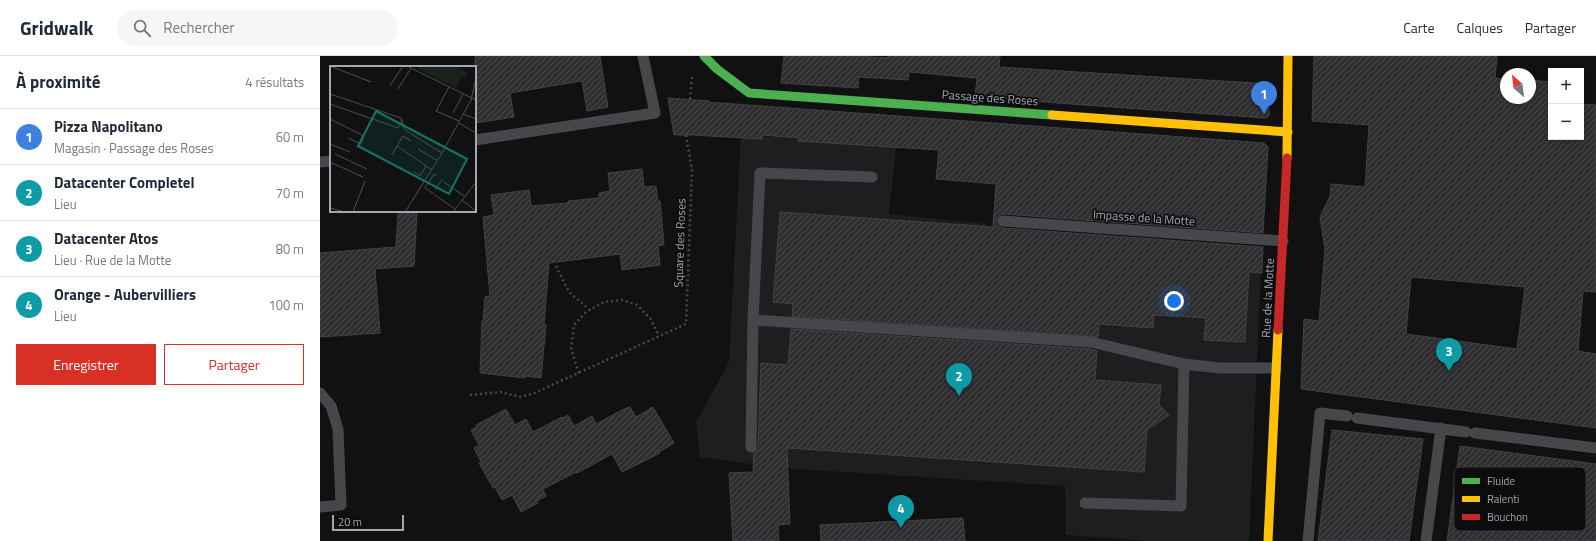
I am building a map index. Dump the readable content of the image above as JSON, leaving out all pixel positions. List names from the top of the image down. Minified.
{"streets":{"street":["Passage des Roses","Rue de la Motte"],"lane":["Impasse de la Motte"],"path":["Square des Roses"]},"crossings":[["Passage des Roses","Rue de la Motte"],["Impasse de la Motte","Rue de la Motte"]],"legend":["Fluide","Ralenti","Bouchon"],"scale_bar":"20 m","north":"top left","page":{"header":"Gridwalk","search":"Rechercher","nav":["Carte","Calques","Partager"],"heading":["À proximité","4 résultats"],"map_buttons":["+","−"],"pins":["1","3","2","4"],"list":[{"mark":"1","name":"Pizza Napolitano","note":"Magasin · Passage des Roses","value":"60 m"},{"mark":"2","name":"Datacenter Completel","note":"Lieu","value":"70 m"},{"mark":"3","name":"Datacenter Atos","note":"Lieu · Rue de la Motte","value":"80 m"},{"mark":"4","name":"Orange - Aubervilliers","note":"Lieu","value":"100 m"}],"buttons":["Enregistrer","Partager"],"scale":"20 m"}}
